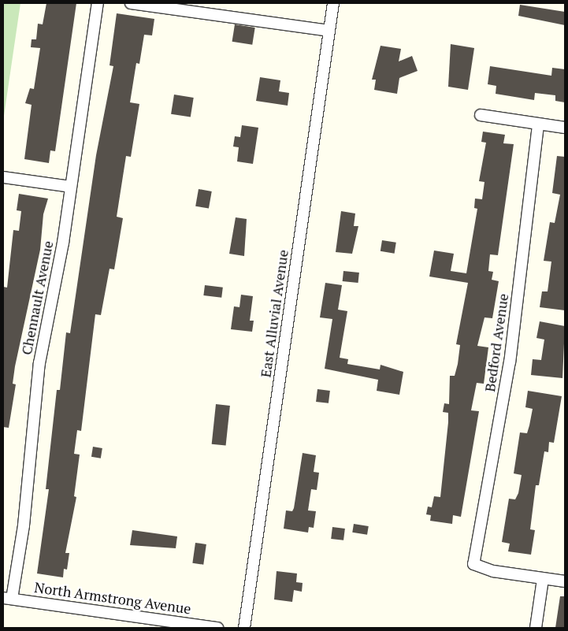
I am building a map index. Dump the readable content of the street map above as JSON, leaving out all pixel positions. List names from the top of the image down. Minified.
{"streets":{"street":["Chennault Avenue","East Alluvial Avenue","Bedford Avenue","North Armstrong Avenue"]},"crossings":[["Chennault Avenue","North Armstrong Avenue"]]}
